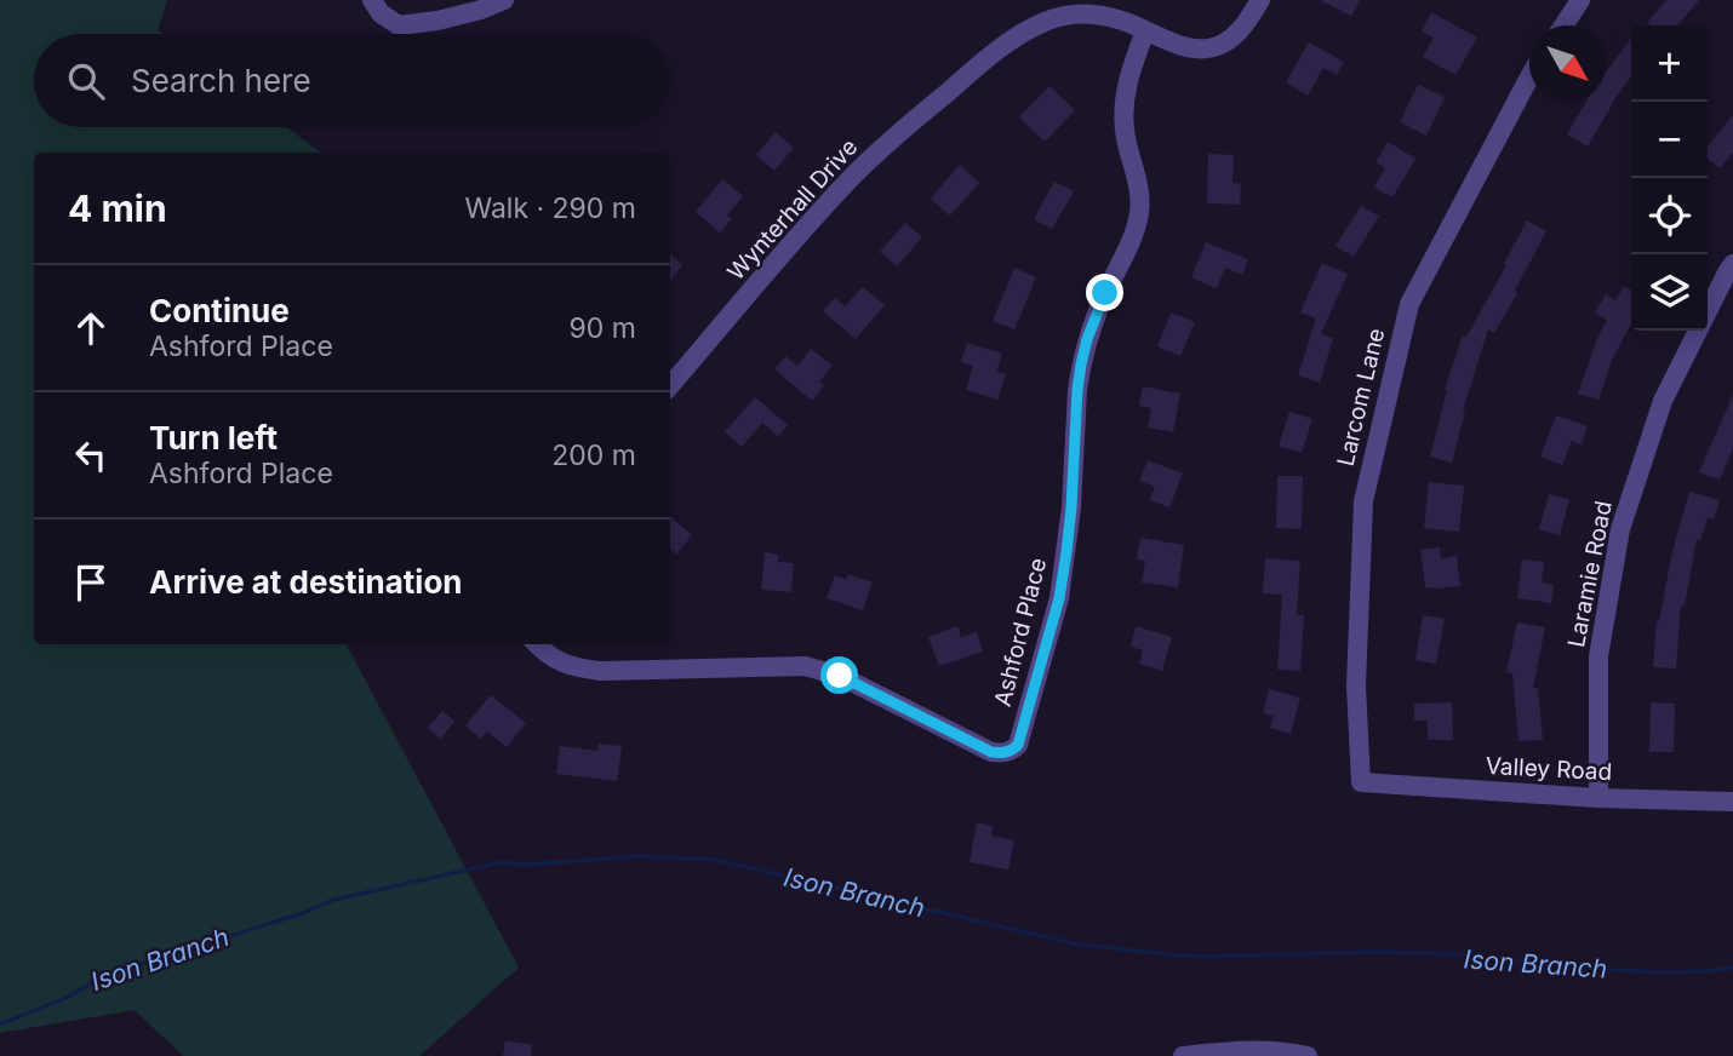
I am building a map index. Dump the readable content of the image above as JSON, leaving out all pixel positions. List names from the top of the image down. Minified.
{"streets":{"street":["Wynterhall Drive","Larcom Lane","Laramie Road","Ashford Place","Valley Road"]},"crossings":[["Wynterhall Drive","Ashford Place"],["Larcom Lane","Valley Road"],["Laramie Road","Valley Road"]],"water":["Ison Branch"],"north":"bottom right","page":{"map_buttons":["+","−"],"search":"Search here","heading":["4 min","Walk · 290 m"],"list":[["Continue","Ashford Place","90 m"],["Turn left","Ashford Place","200 m"],"Arrive at destination"]}}
